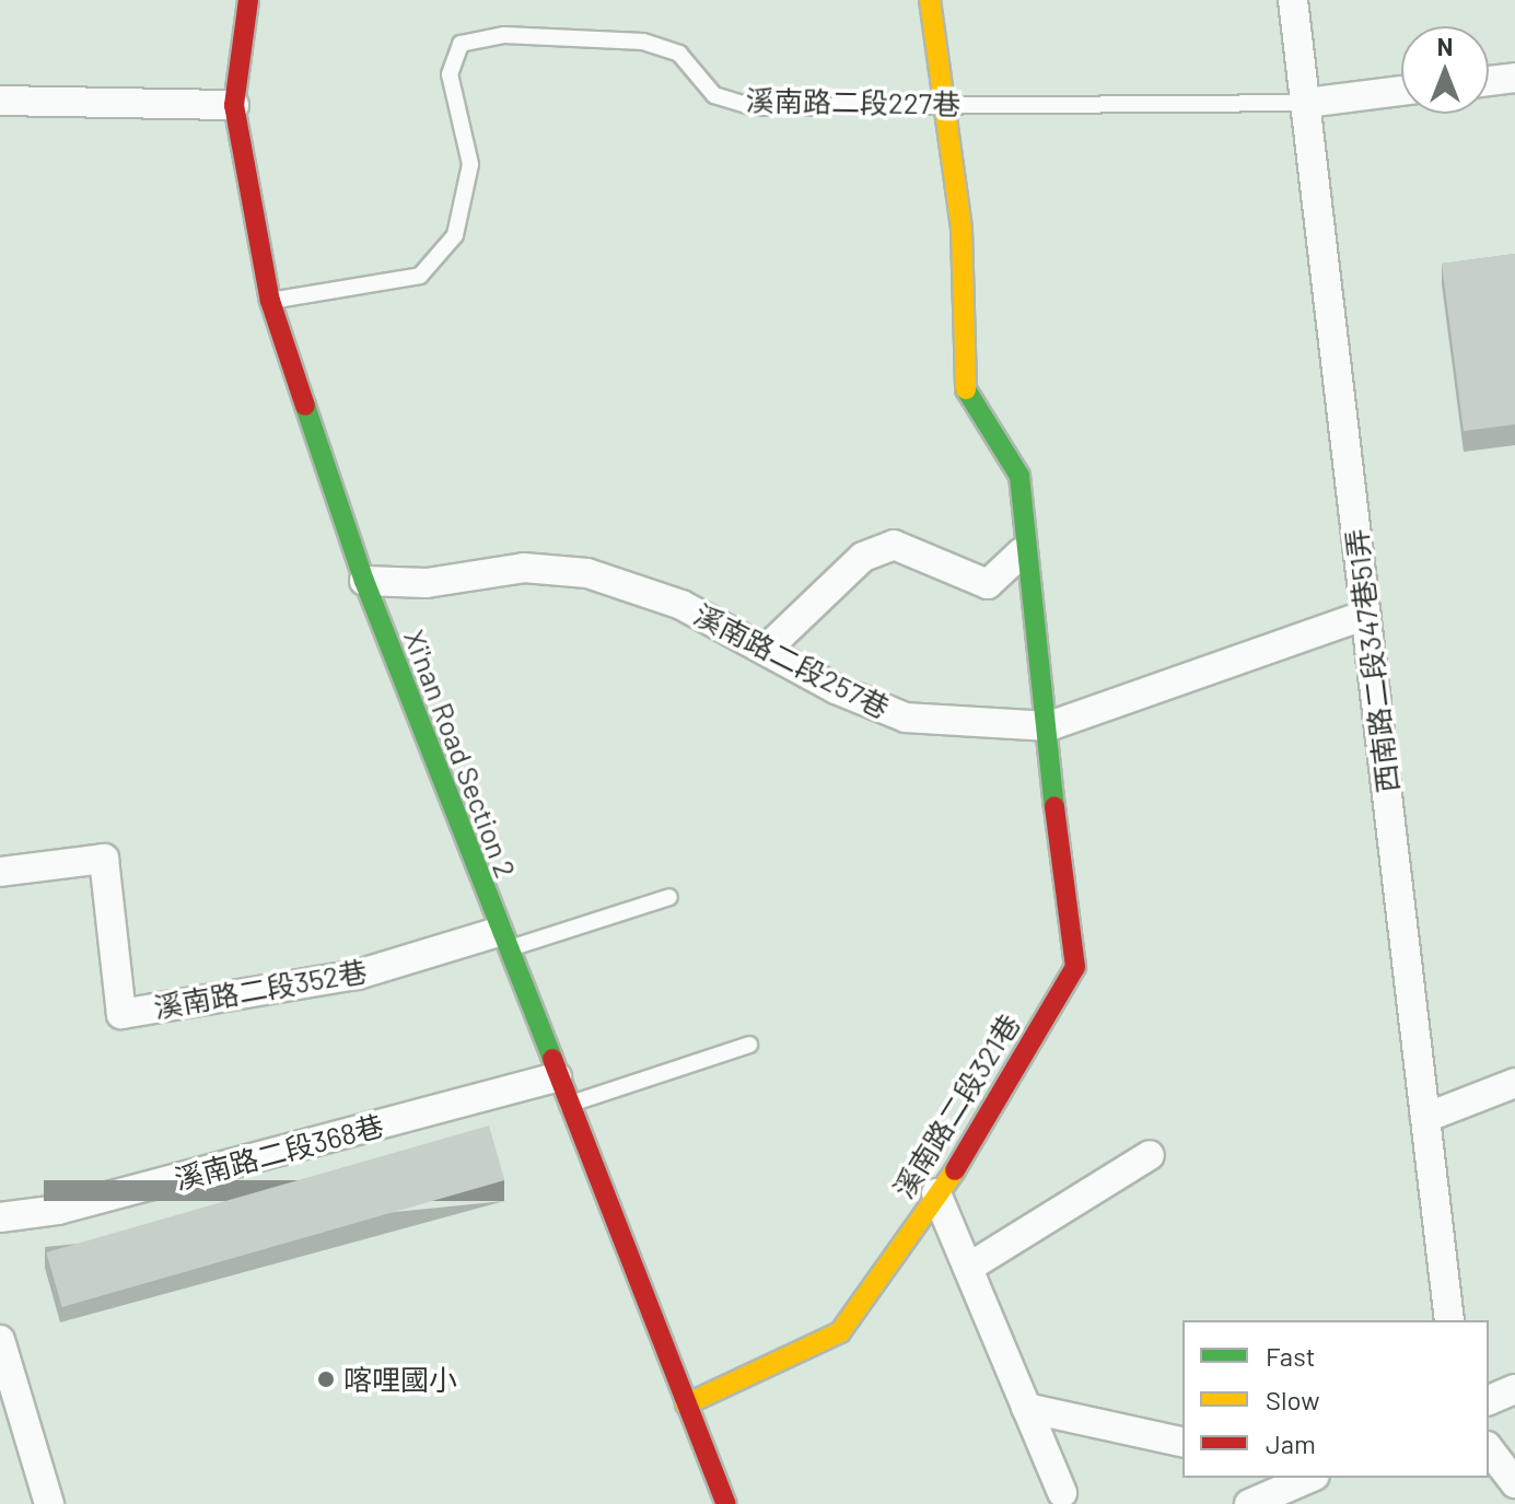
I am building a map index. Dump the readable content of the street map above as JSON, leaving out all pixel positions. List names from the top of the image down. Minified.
{"streets":{"street":["溪南路二段257巷","西南路二段347巷51弄","Xi'nan Road Section 2","溪南路二段352巷","溪南路二段321巷","溪南路二段368巷"],"lane":["溪南路二段227巷"]},"crossings":[["溪南路二段227巷","西南路二段347巷51弄"],["溪南路二段227巷","Xi'nan Road Section 2"],["溪南路二段227巷","溪南路二段321巷"],["溪南路二段257巷","西南路二段347巷51弄"],["溪南路二段257巷","Xi'nan Road Section 2"],["溪南路二段257巷","溪南路二段321巷"],["Xi'nan Road Section 2","溪南路二段352巷"],["Xi'nan Road Section 2","溪南路二段321巷"],["Xi'nan Road Section 2","溪南路二段368巷"]],"places":["喀哩國小"],"legend":["Fast","Slow","Jam"],"north":"top"}
